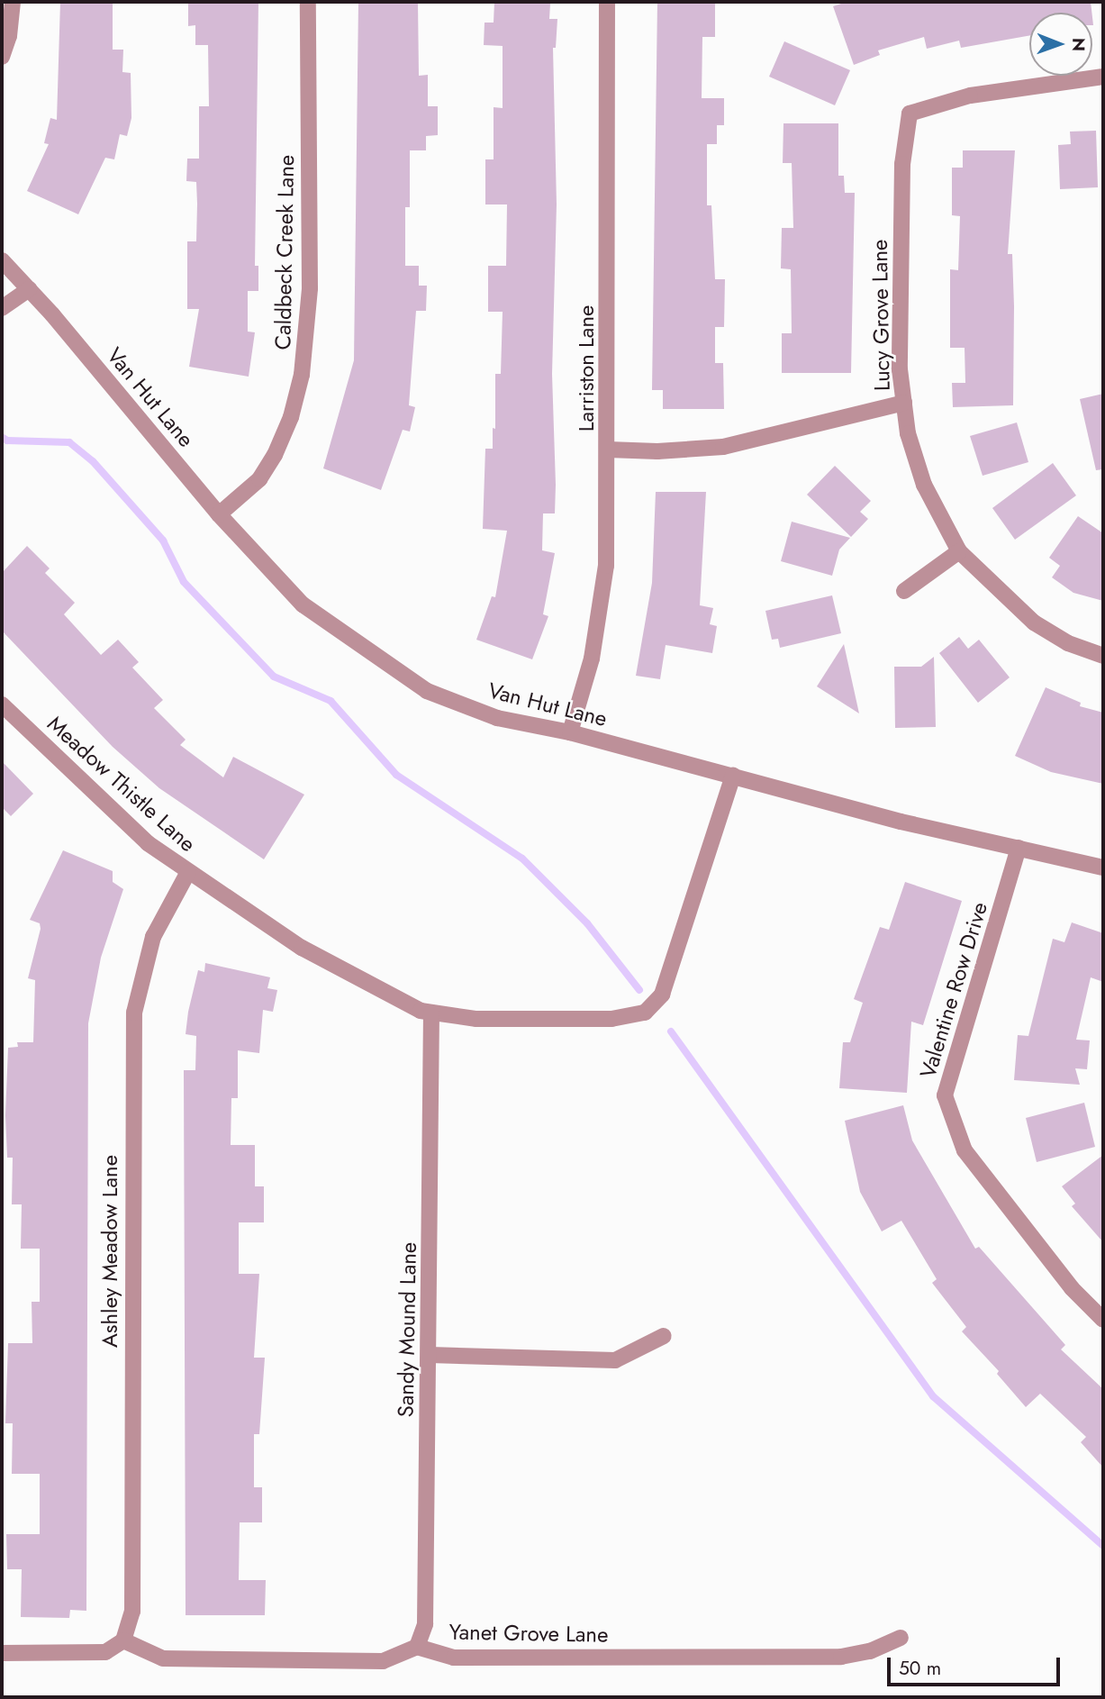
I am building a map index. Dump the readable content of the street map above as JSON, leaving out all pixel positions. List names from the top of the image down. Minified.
{"streets":{"street":["Caldbeck Creek Lane","Lucy Grove Lane","Larriston Lane","Van Hut Lane","Meadow Thistle Lane","Valentine Row Drive","Ashley Meadow Lane","Sandy Mound Lane","Yanet Grove Lane"]},"crossings":[["Caldbeck Creek Lane","Van Hut Lane"],["Larriston Lane","Van Hut Lane"],["Van Hut Lane","Meadow Thistle Lane"],["Van Hut Lane","Valentine Row Drive"],["Meadow Thistle Lane","Ashley Meadow Lane"],["Meadow Thistle Lane","Sandy Mound Lane"],["Ashley Meadow Lane","Yanet Grove Lane"],["Sandy Mound Lane","Yanet Grove Lane"]],"scale_bar":"50 m","north":"right"}
